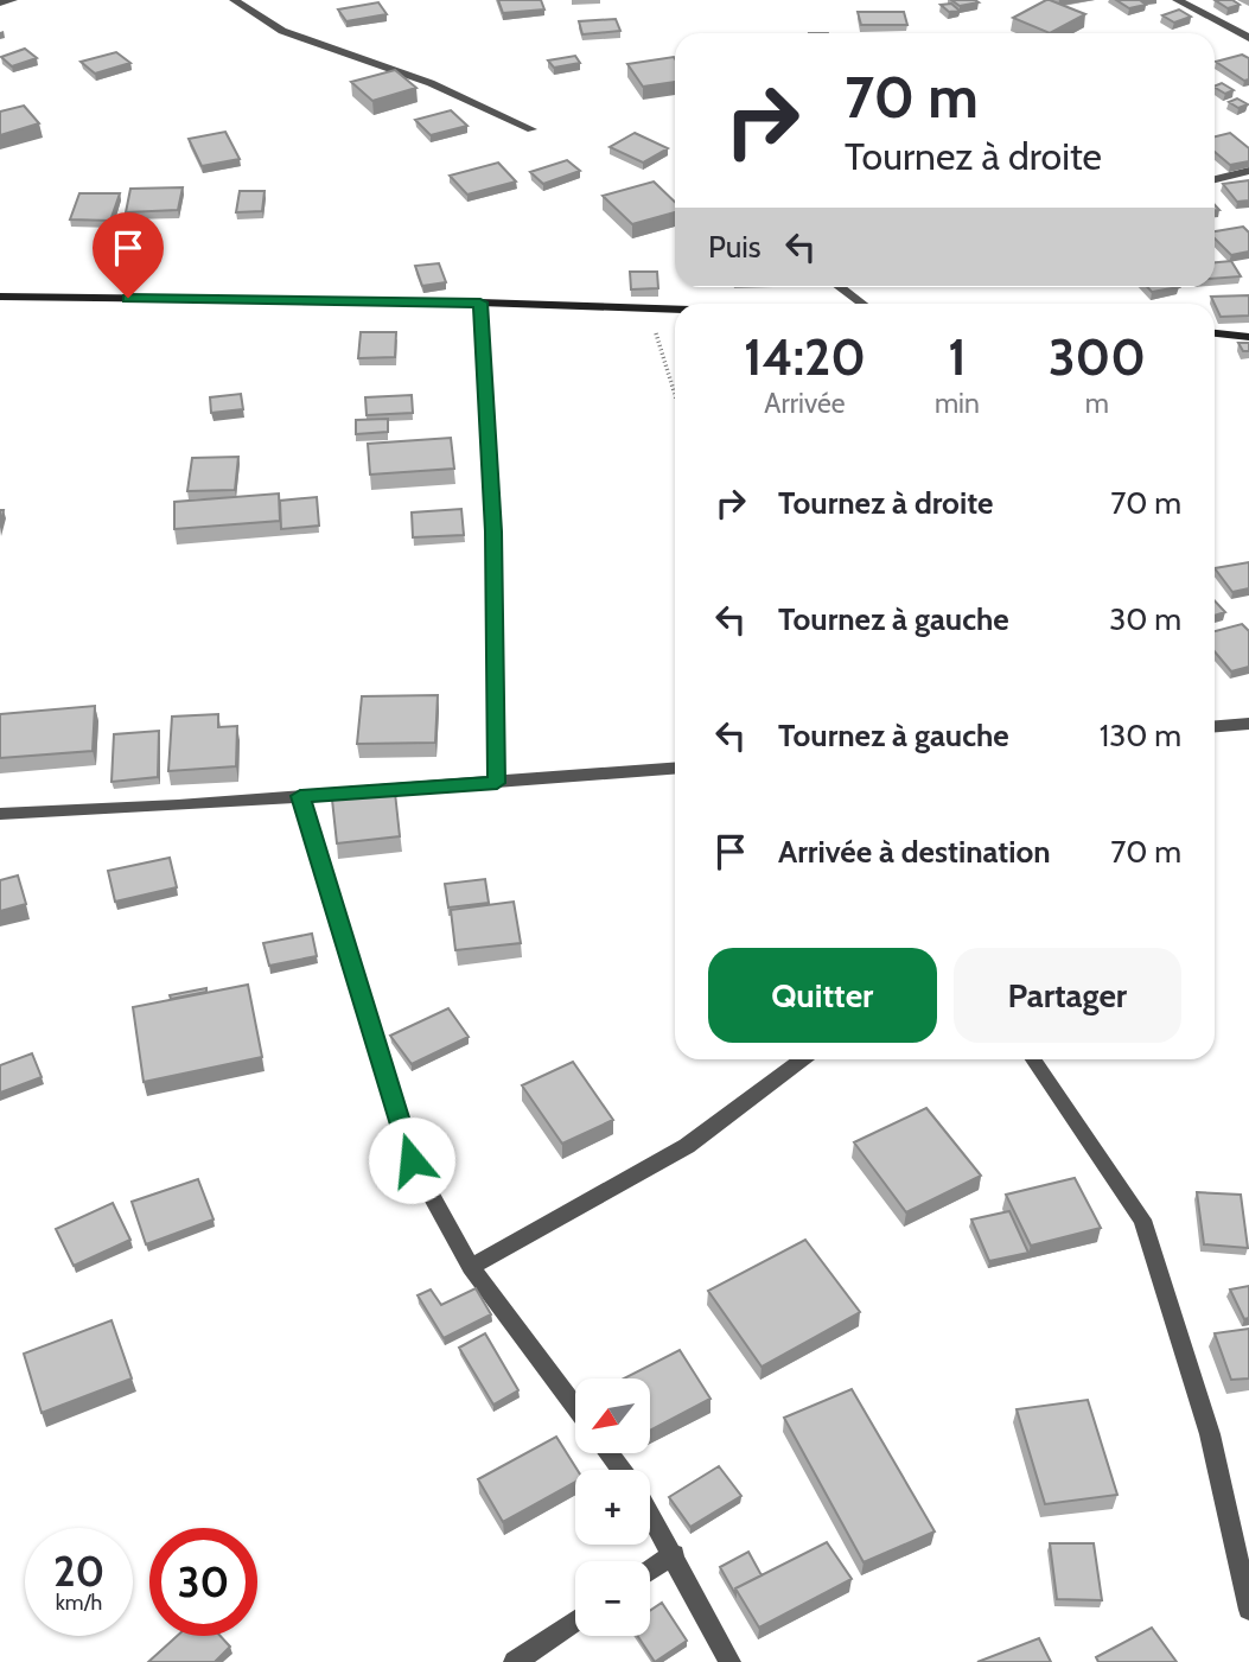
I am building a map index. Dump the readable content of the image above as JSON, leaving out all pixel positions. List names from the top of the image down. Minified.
{"north":"bottom left","page":{"turn":["70 m","Tournez à droite"],"then":"Puis","eta":["14:20","Arrivée","1","min","300","m"],"list":[{"name":"Tournez à droite","value":"70 m"},{"name":"Tournez à gauche","value":"30 m"},{"name":"Tournez à gauche","value":"130 m"},{"name":"Arrivée à destination","value":"70 m"}],"buttons":["Quitter","Partager"],"map_buttons":["+","−"],"speed":"20 km/h","limit":"30"}}
